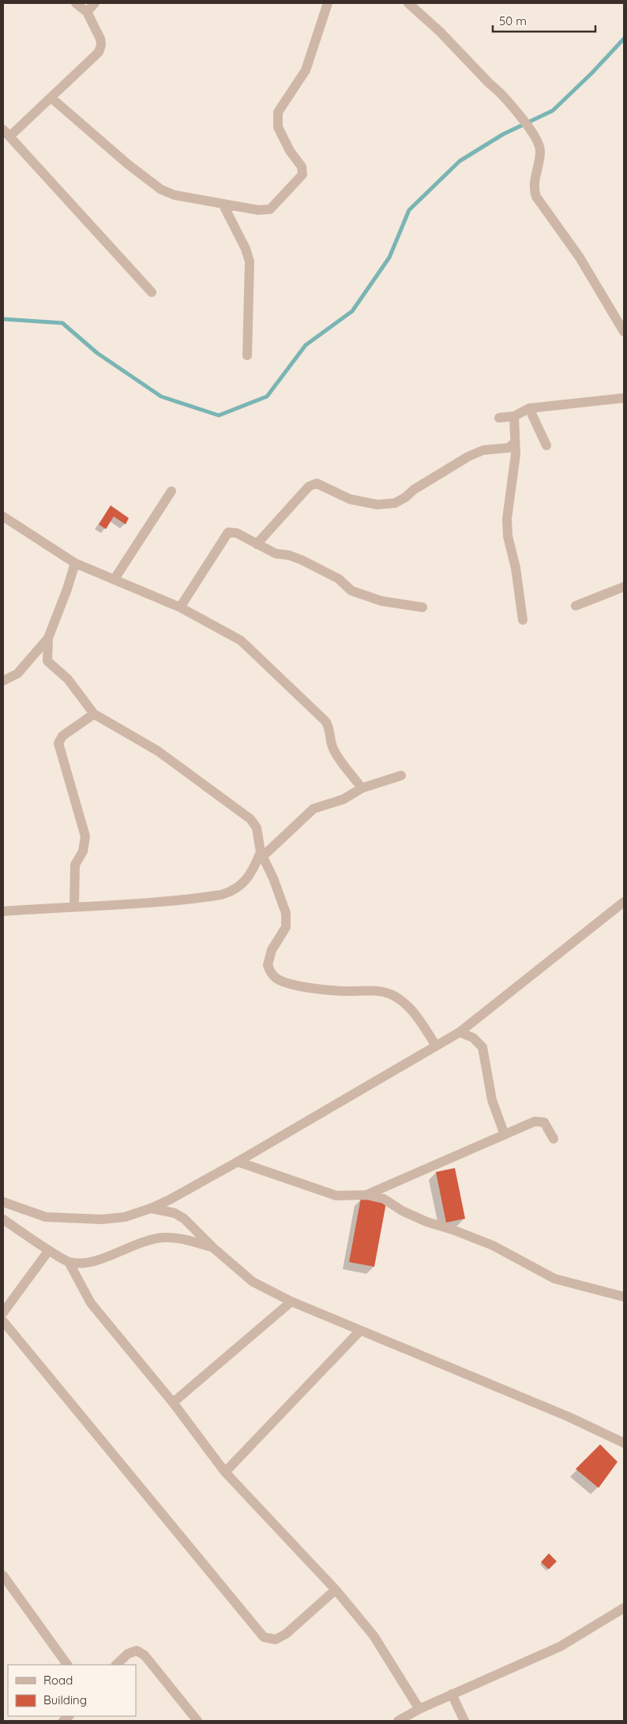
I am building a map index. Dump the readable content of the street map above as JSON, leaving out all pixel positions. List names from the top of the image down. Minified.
{"legend":["Road","Building"],"scale_bar":"50 m"}
